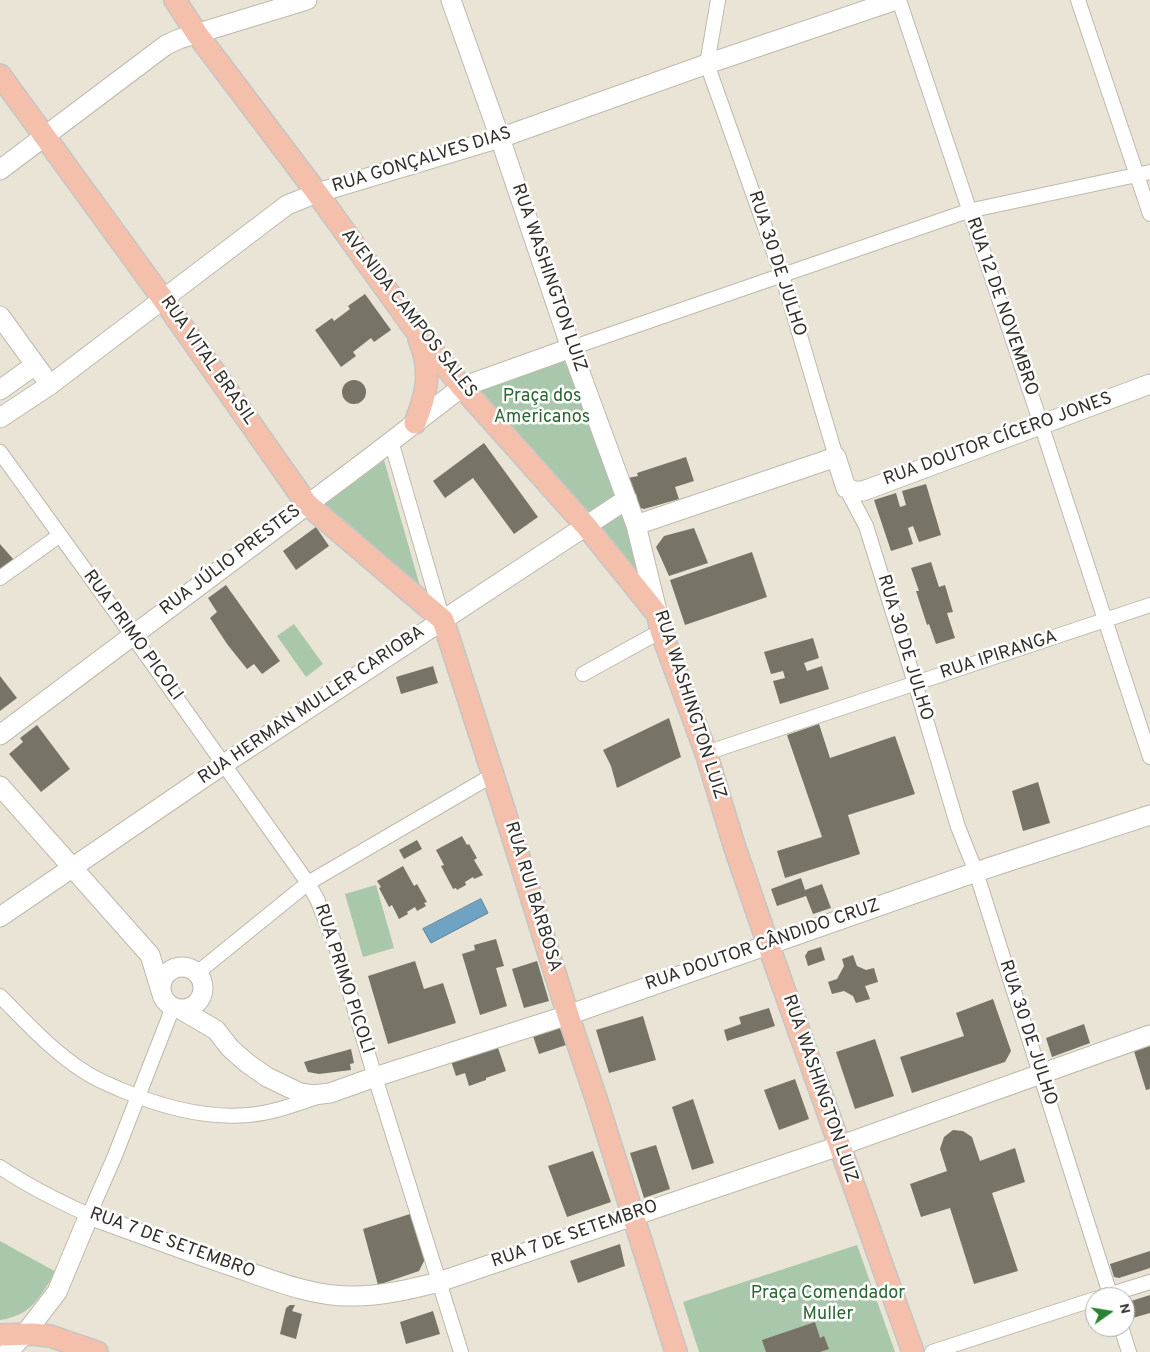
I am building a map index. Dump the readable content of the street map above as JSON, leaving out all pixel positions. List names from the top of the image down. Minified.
{"streets":{"main road":["RUA GONÇALVES DIAS","RUA 30 DE JULHO","RUA WASHINGTON LUIZ","AVENIDA CAMPOS SALES","RUA VITAL BRASIL","RUA DOUTOR CÍCERO JONES","RUA JÚLIO PRESTES","RUA HERMAN MULLER CARIOBA","RUA RUI BARBOSA","RUA DOUTOR CÂNDIDO CRUZ","RUA 7 DE SETEMBRO"],"street":["RUA 12 DE NOVEMBRO","RUA PRIMO PICOLI","RUA IPIRANGA"]},"crossings":[["RUA GONÇALVES DIAS","RUA 30 DE JULHO"],["RUA GONÇALVES DIAS","RUA WASHINGTON LUIZ"],["RUA GONÇALVES DIAS","RUA 12 DE NOVEMBRO"],["RUA GONÇALVES DIAS","AVENIDA CAMPOS SALES"],["RUA GONÇALVES DIAS","RUA VITAL BRASIL"],["RUA 30 DE JULHO","RUA DOUTOR CÍCERO JONES"],["RUA 30 DE JULHO","RUA IPIRANGA"],["RUA 30 DE JULHO","RUA DOUTOR CÂNDIDO CRUZ"],["RUA 30 DE JULHO","RUA 7 DE SETEMBRO"],["RUA WASHINGTON LUIZ","AVENIDA CAMPOS SALES"],["RUA WASHINGTON LUIZ","RUA JÚLIO PRESTES"],["RUA WASHINGTON LUIZ","RUA IPIRANGA"],["RUA WASHINGTON LUIZ","RUA HERMAN MULLER CARIOBA"],["RUA WASHINGTON LUIZ","RUA DOUTOR CÂNDIDO CRUZ"],["RUA WASHINGTON LUIZ","RUA 7 DE SETEMBRO"],["RUA 12 DE NOVEMBRO","RUA DOUTOR CÍCERO JONES"],["RUA 12 DE NOVEMBRO","RUA IPIRANGA"],["AVENIDA CAMPOS SALES","RUA JÚLIO PRESTES"],["AVENIDA CAMPOS SALES","RUA HERMAN MULLER CARIOBA"],["RUA VITAL BRASIL","RUA JÚLIO PRESTES"],["RUA VITAL BRASIL","RUA HERMAN MULLER CARIOBA"],["RUA VITAL BRASIL","RUA RUI BARBOSA"],["RUA JÚLIO PRESTES","RUA PRIMO PICOLI"],["RUA JÚLIO PRESTES","RUA RUI BARBOSA"],["RUA PRIMO PICOLI","RUA HERMAN MULLER CARIOBA"],["RUA PRIMO PICOLI","RUA DOUTOR CÂNDIDO CRUZ"],["RUA PRIMO PICOLI","RUA 7 DE SETEMBRO"],["RUA HERMAN MULLER CARIOBA","RUA RUI BARBOSA"],["RUA RUI BARBOSA","RUA DOUTOR CÂNDIDO CRUZ"],["RUA RUI BARBOSA","RUA 7 DE SETEMBRO"]],"parks":["Praça dos Americanos","Praça Comendador Muller"],"north":"right"}
